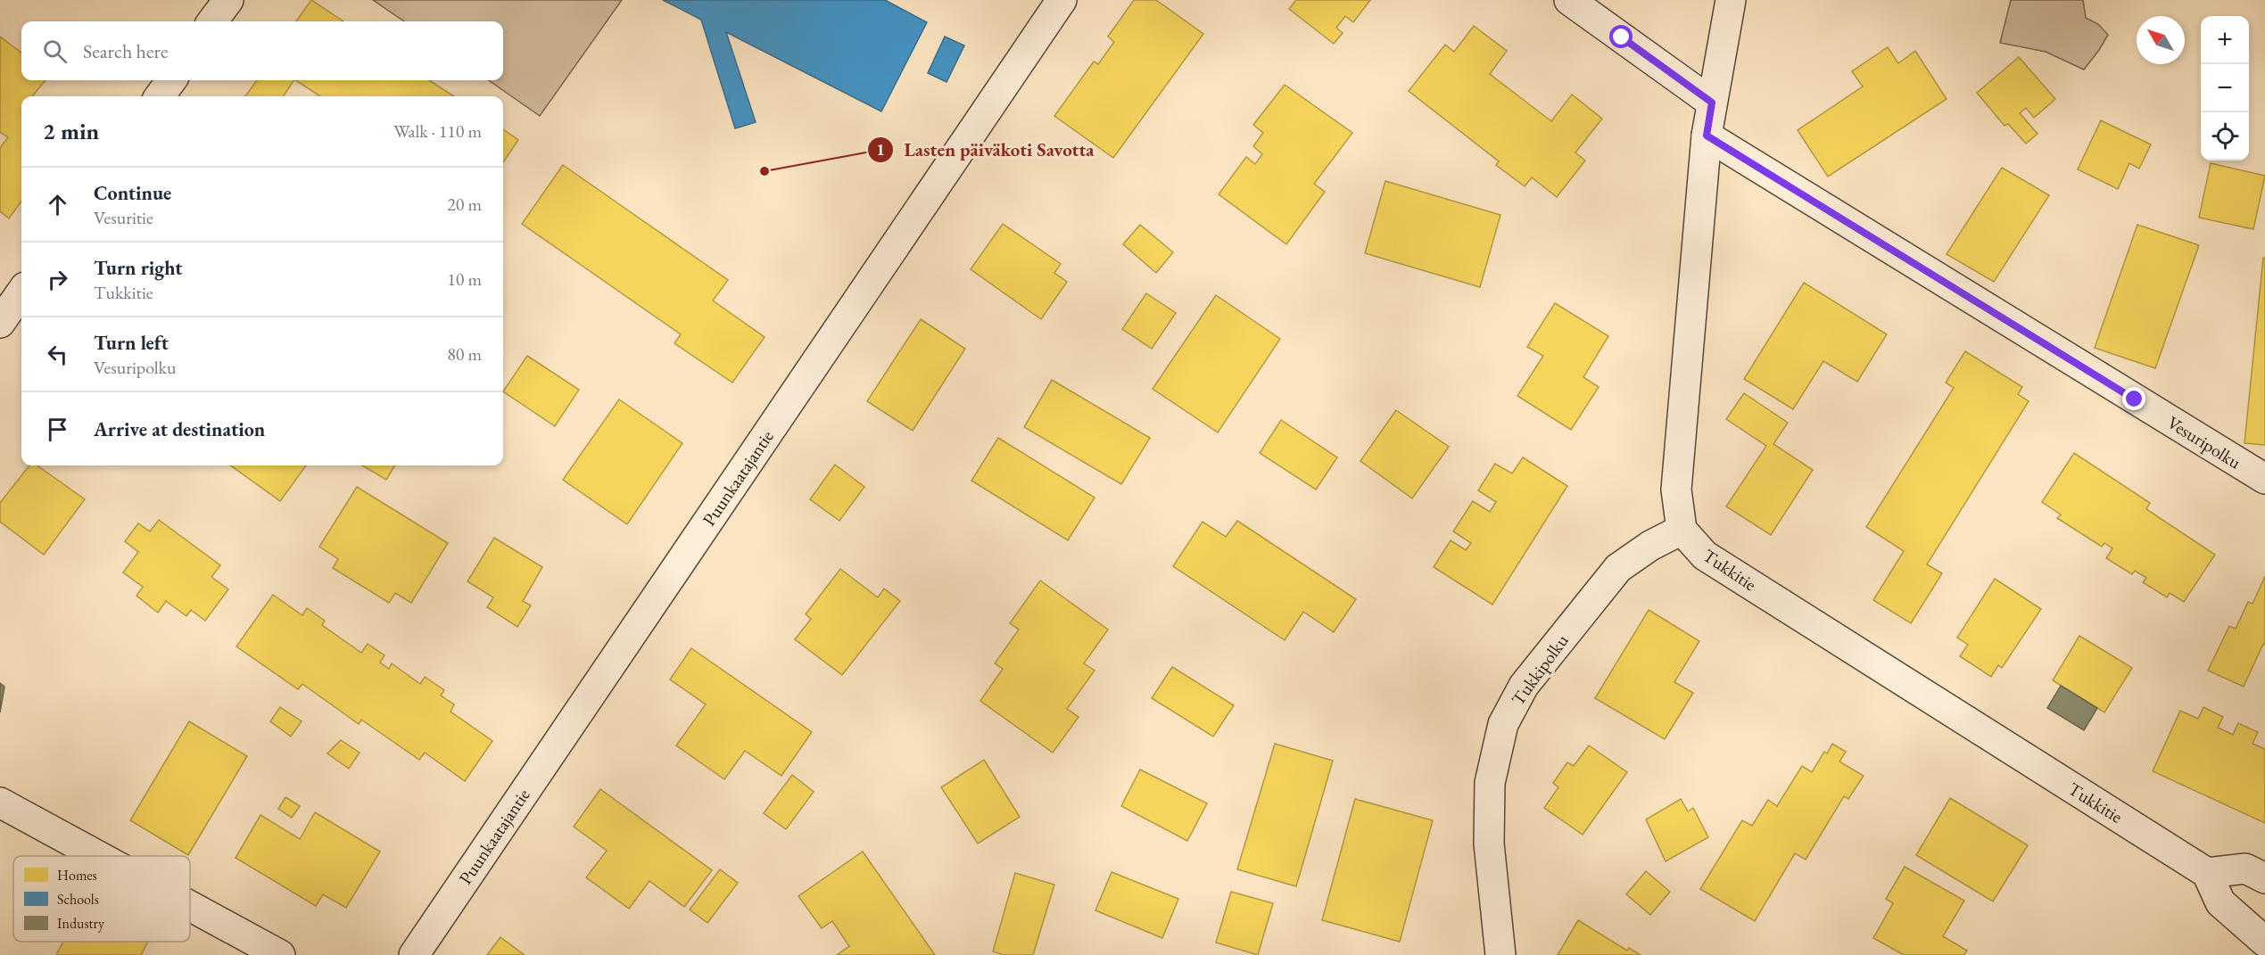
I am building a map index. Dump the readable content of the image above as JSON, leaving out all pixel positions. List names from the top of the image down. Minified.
{"streets":{"street":["Vesuripolku","Puunkaatajantie","Tukkitie","Tukkipolku"]},"crossings":[["Tukkitie","Tukkipolku"]],"places":["Lasten päiväkoti Savotta"],"legend":["Homes","Schools","Industry"],"north":"top left","page":{"map_buttons":["+","−"],"search":"Search here","heading":["2 min","Walk · 110 m"],"list":[["Continue","Vesuritie","20 m"],["Turn right","Tukkitie","10 m"],["Turn left","Vesuripolku","80 m"],"Arrive at destination"]}}
